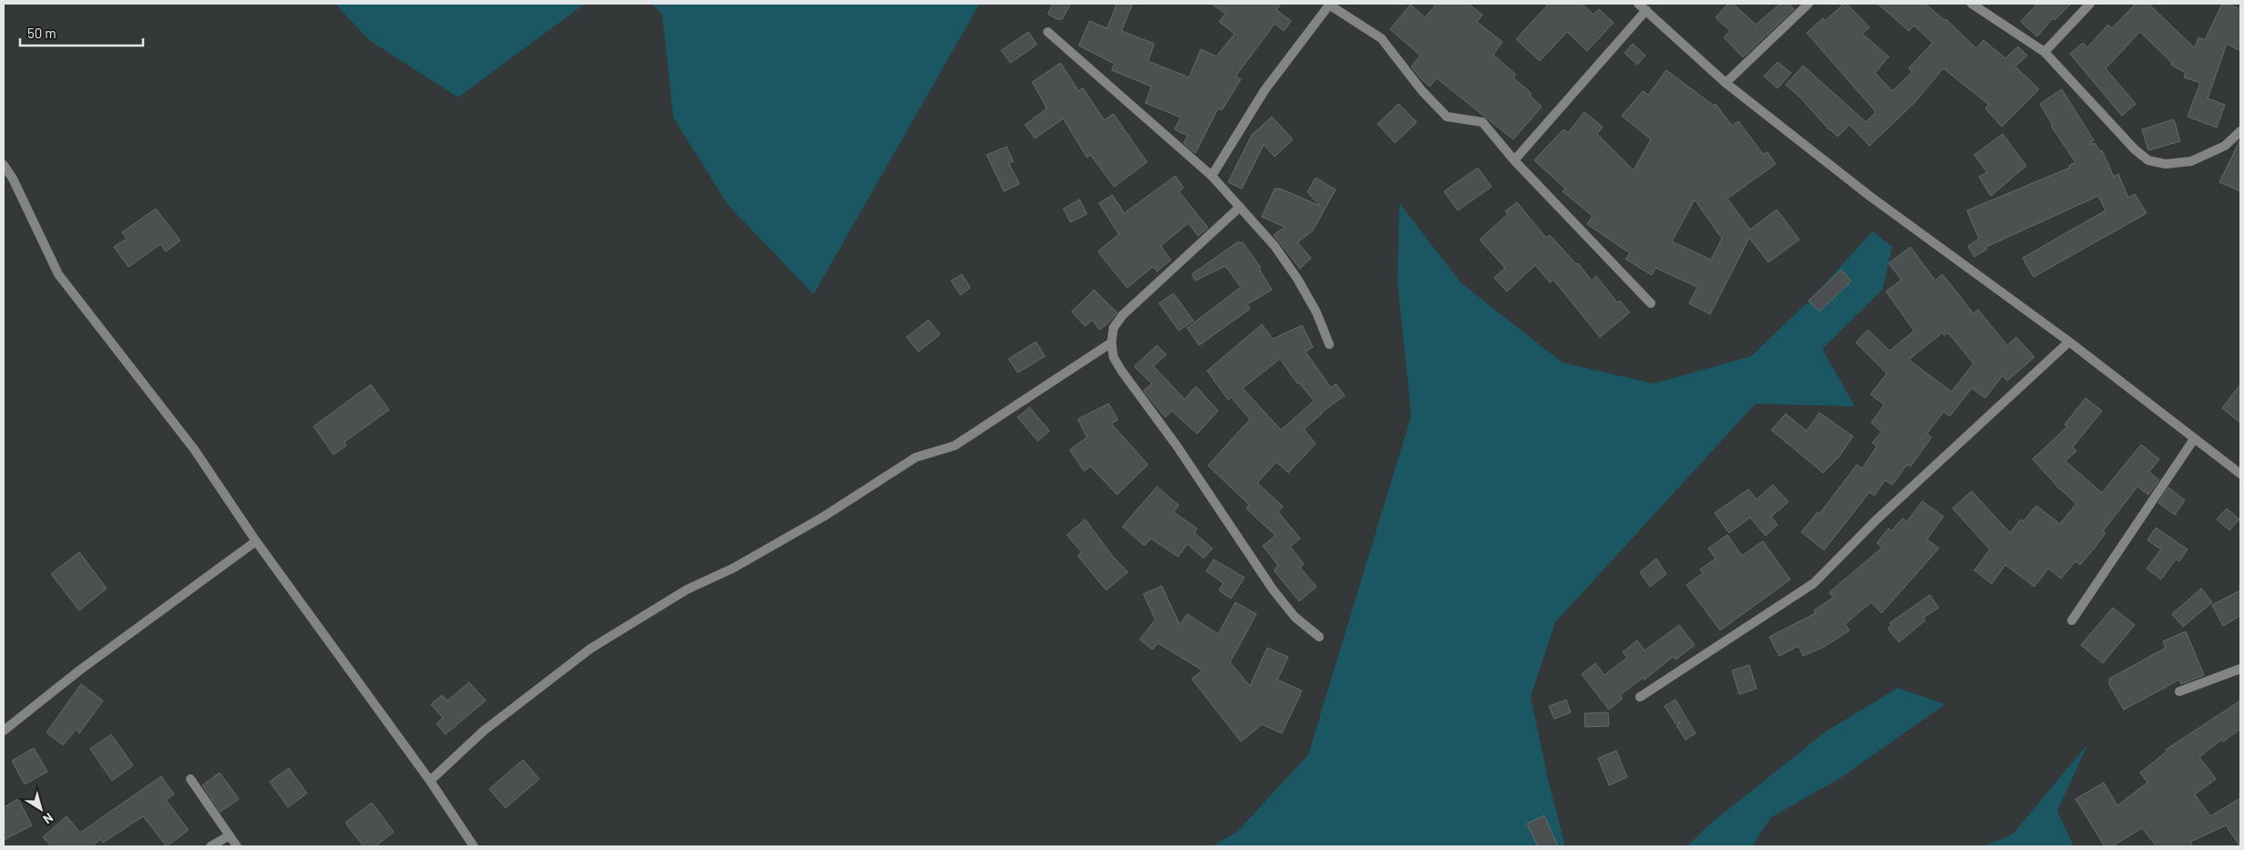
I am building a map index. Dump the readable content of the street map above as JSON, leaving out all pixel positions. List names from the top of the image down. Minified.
{"scale_bar":"50 m","north":"bottom right"}
